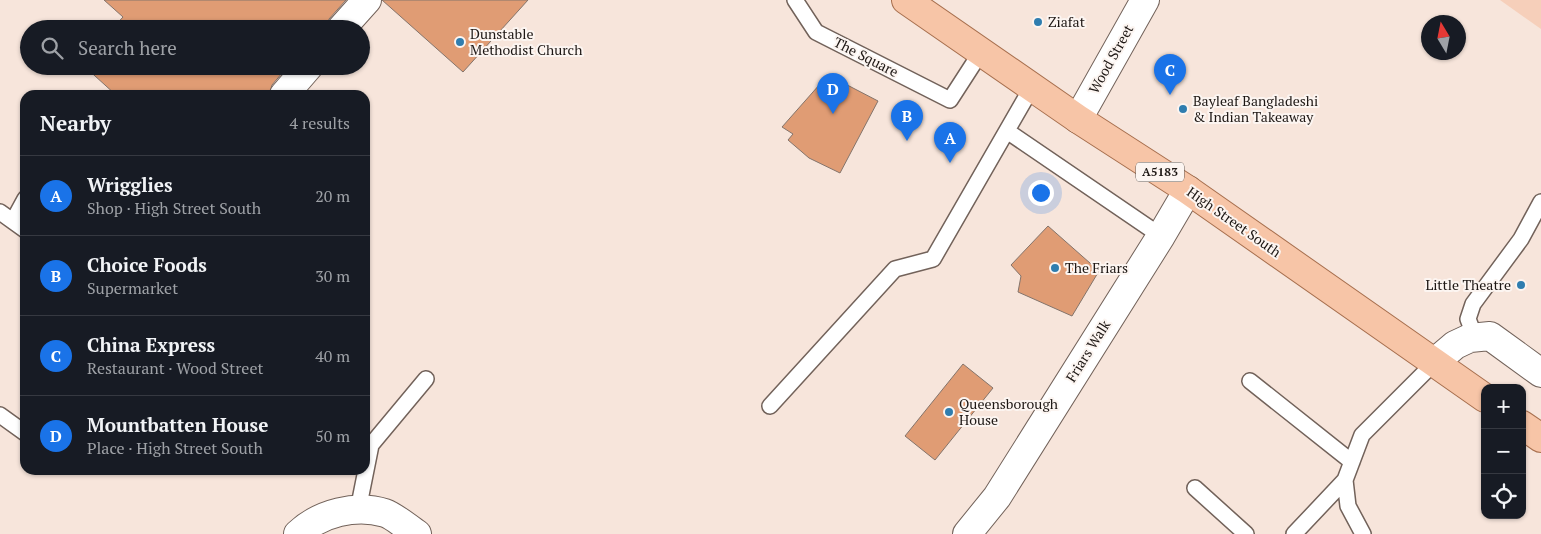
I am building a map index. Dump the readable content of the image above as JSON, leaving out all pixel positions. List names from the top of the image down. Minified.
{"streets":{"main road":["A5183","High Street South"],"street":["Wood Street","Friars Walk"],"lane":["The Square"]},"crossings":[["The Square","High Street South"],["Wood Street","High Street South"],["High Street South","Friars Walk"]],"places":["Ziafat","Dunstable Methodist Church","Bayleaf Bangladeshi & Indian Takeaway","The Friars","Little Theatre","Queensborough House"],"north":"top","page":{"search":"Search here","pins":["C","D","B","A"],"heading":["Nearby","4 results"],"list":[{"mark":"A","name":"Wrigglies","note":"Shop · High Street South","value":"20 m"},{"mark":"B","name":"Choice Foods","note":"Supermarket","value":"30 m"},{"mark":"C","name":"China Express","note":"Restaurant · Wood Street","value":"40 m"},{"mark":"D","name":"Mountbatten House","note":"Place · High Street South","value":"50 m"}],"map_buttons":["+","−"]}}
